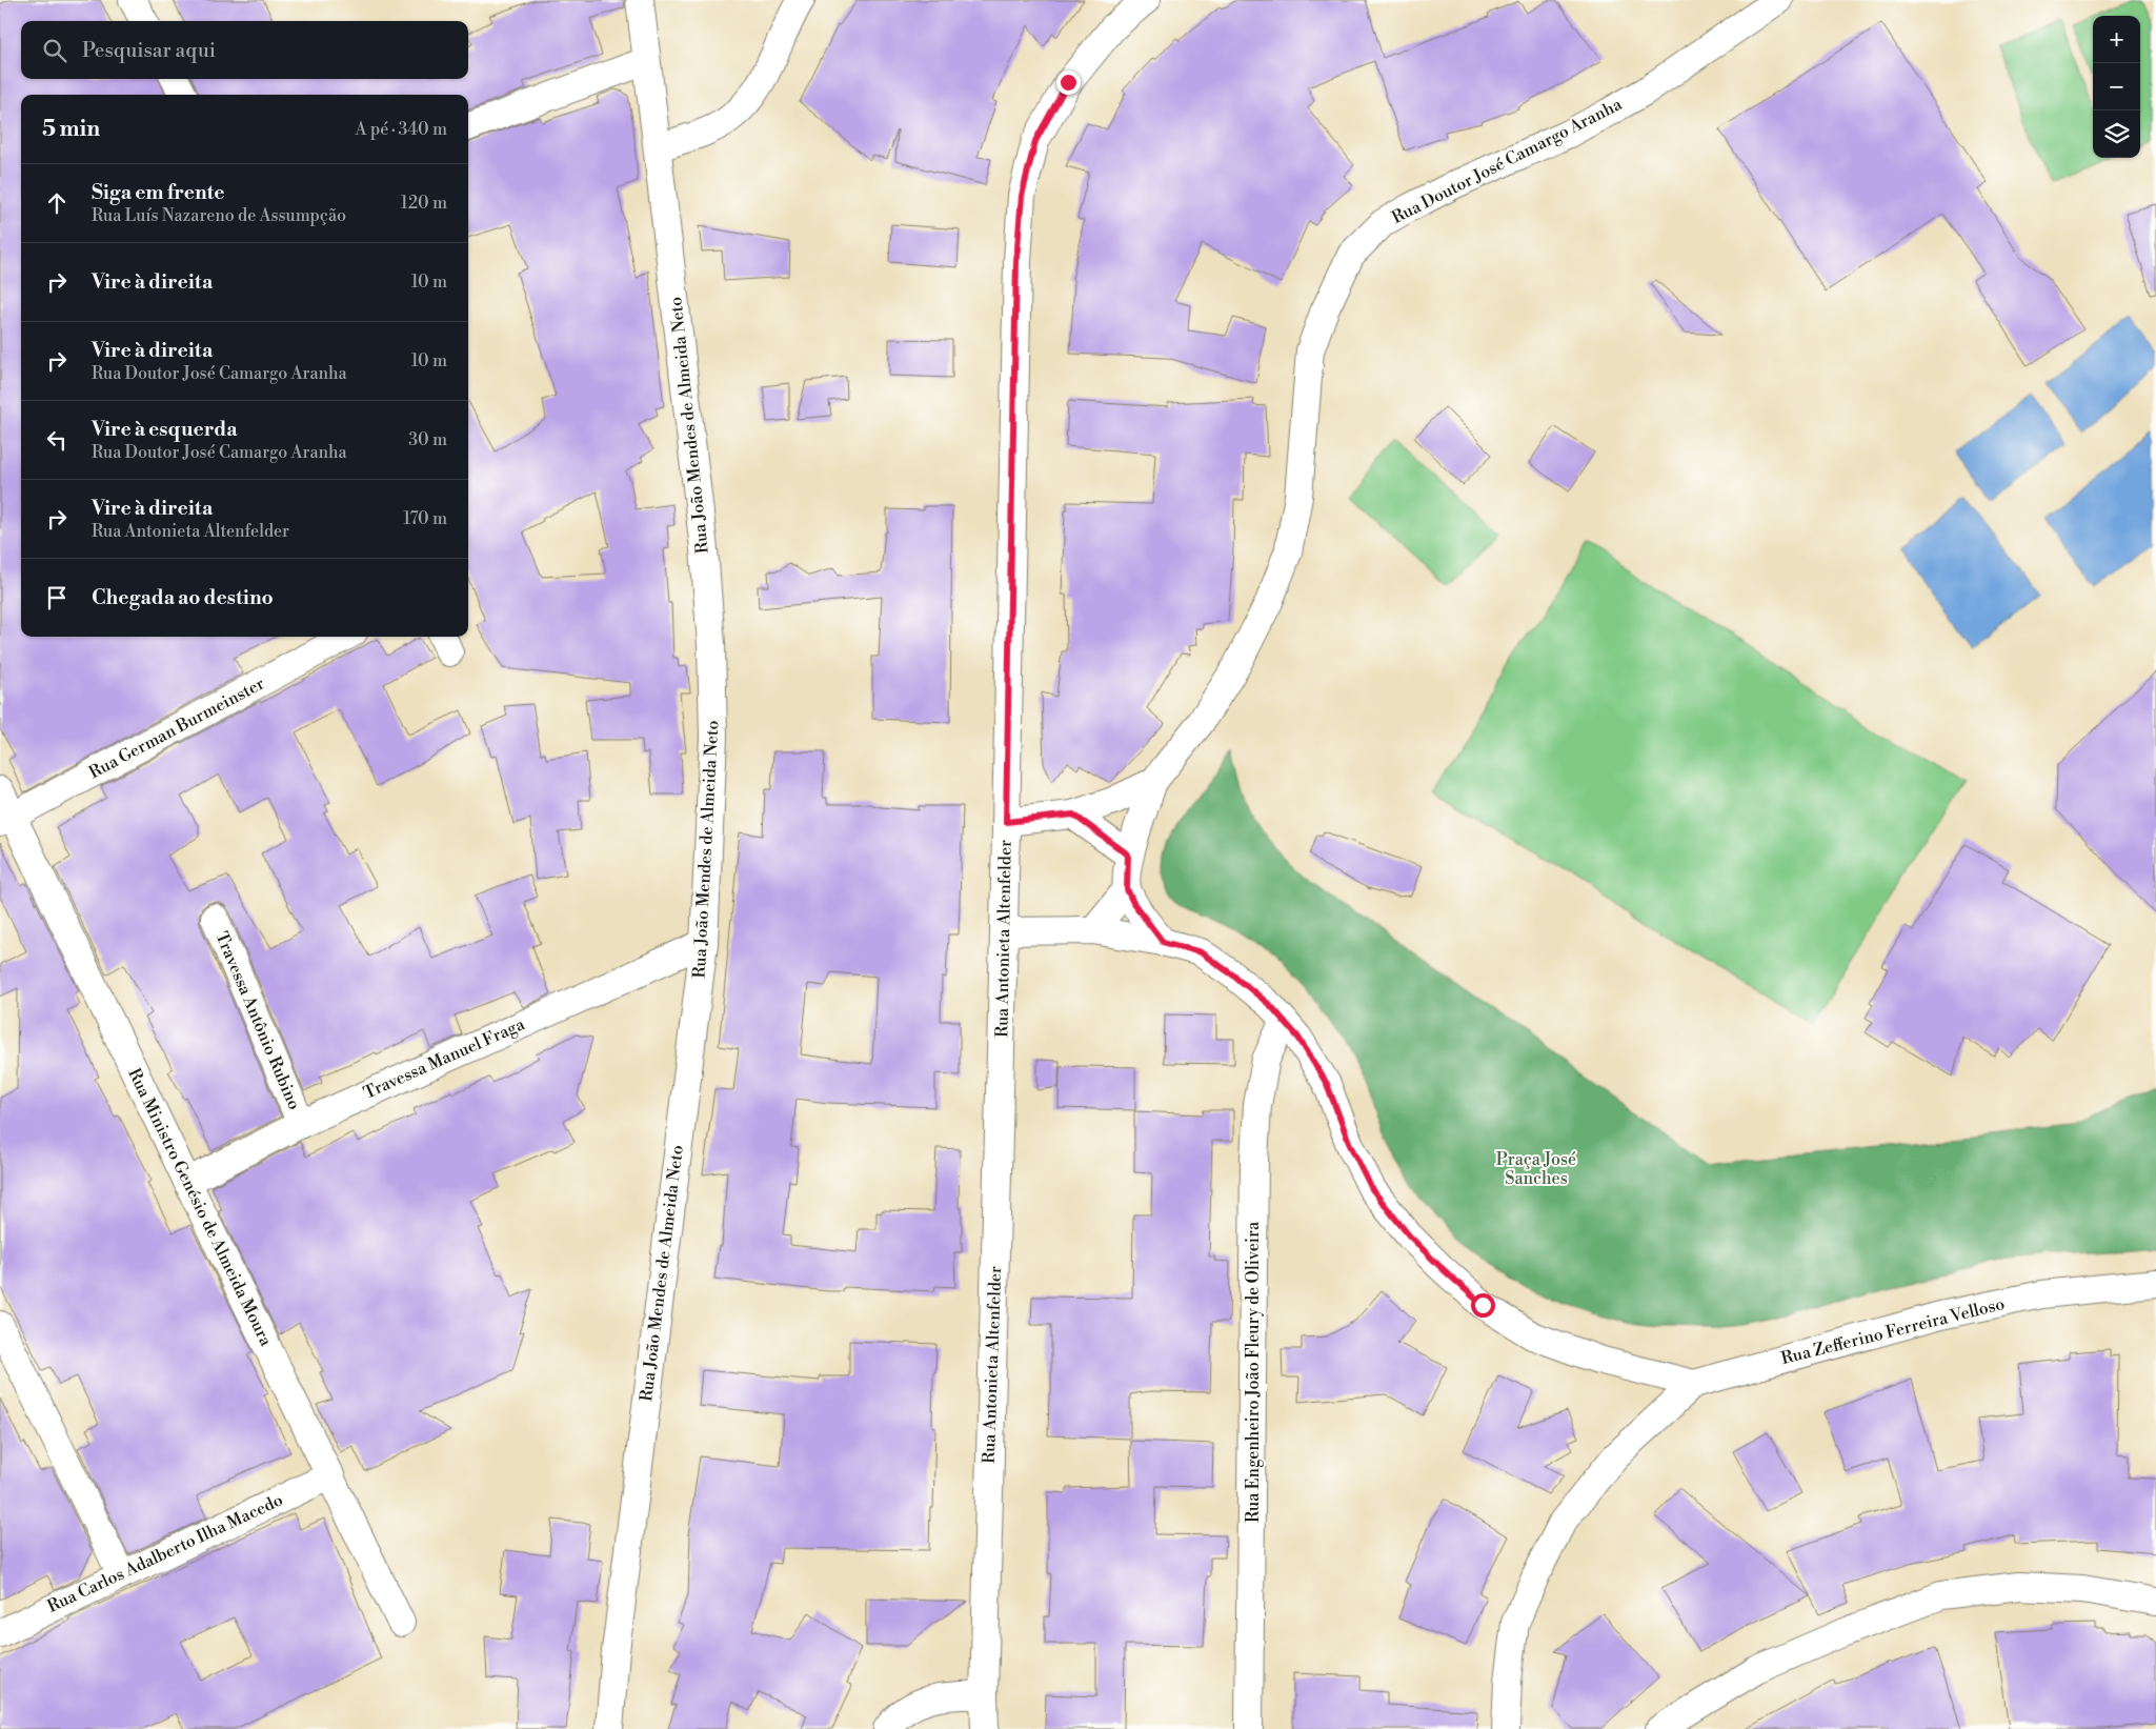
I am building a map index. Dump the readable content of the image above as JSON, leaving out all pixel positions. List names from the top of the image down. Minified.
{"streets":{"street":["Rua Doutor José Camargo Aranha","Rua João Mendes de Almeida Neto","Rua German Burmeinster","Rua Antonieta Altenfelder","Travessa Antônio Rubino","Travessa Manuel Fraga","Rua Ministro Genésio de Almeida Moura","Rua Zefferino Ferreira Velloso","Rua Engenheiro João Fleury de Oliveira","Rua Carlos Adalberto Ilha Macedo"]},"crossings":[["Rua Doutor José Camargo Aranha","Rua Antonieta Altenfelder"],["Rua João Mendes de Almeida Neto","Travessa Manuel Fraga"],["Rua German Burmeinster","Rua Ministro Genésio de Almeida Moura"],["Travessa Antônio Rubino","Travessa Manuel Fraga"],["Travessa Manuel Fraga","Rua Ministro Genésio de Almeida Moura"],["Rua Ministro Genésio de Almeida Moura","Rua Carlos Adalberto Ilha Macedo"]],"parks":["Praça José Sanches"],"page":{"map_buttons":["+","−"],"search":"Pesquisar aqui","heading":["5 min","A pé · 340 m"],"list":[["Siga em frente","Rua Luís Nazareno de Assumpção","120 m"],["Vire à direita","10 m"],["Vire à direita","Rua Doutor José Camargo Aranha","10 m"],["Vire à esquerda","Rua Doutor José Camargo Aranha","30 m"],["Vire à direita","Rua Antonieta Altenfelder","170 m"],"Chegada ao destino"]}}
